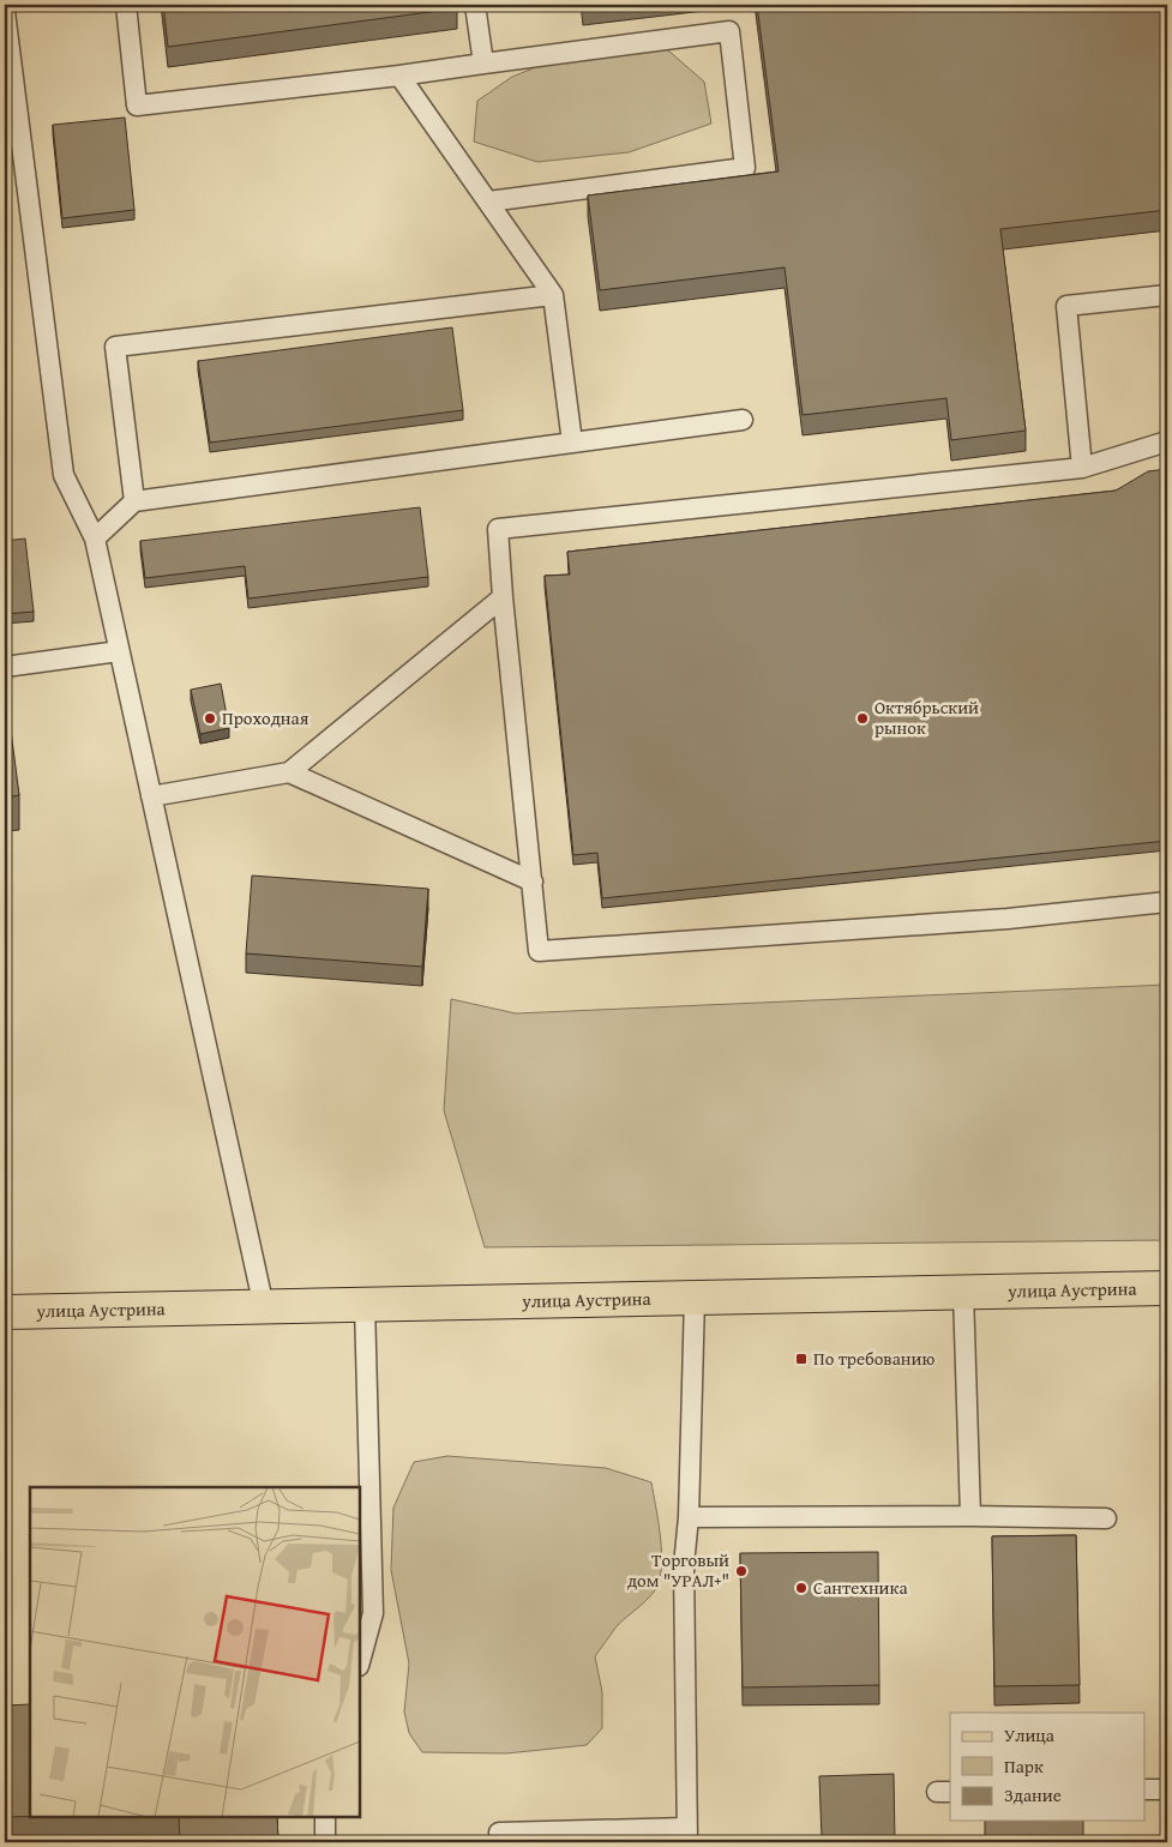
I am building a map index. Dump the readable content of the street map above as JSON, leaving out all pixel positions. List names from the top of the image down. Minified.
{"streets":{"main road":["улица Аустрина"]},"places":{"other":["Проходная","Октябрьский рынок","Торговый дом \"УРАЛ+\"","Сантехника"],"transit":["По требованию"]},"legend":["Улица","Парк","Здание"]}
